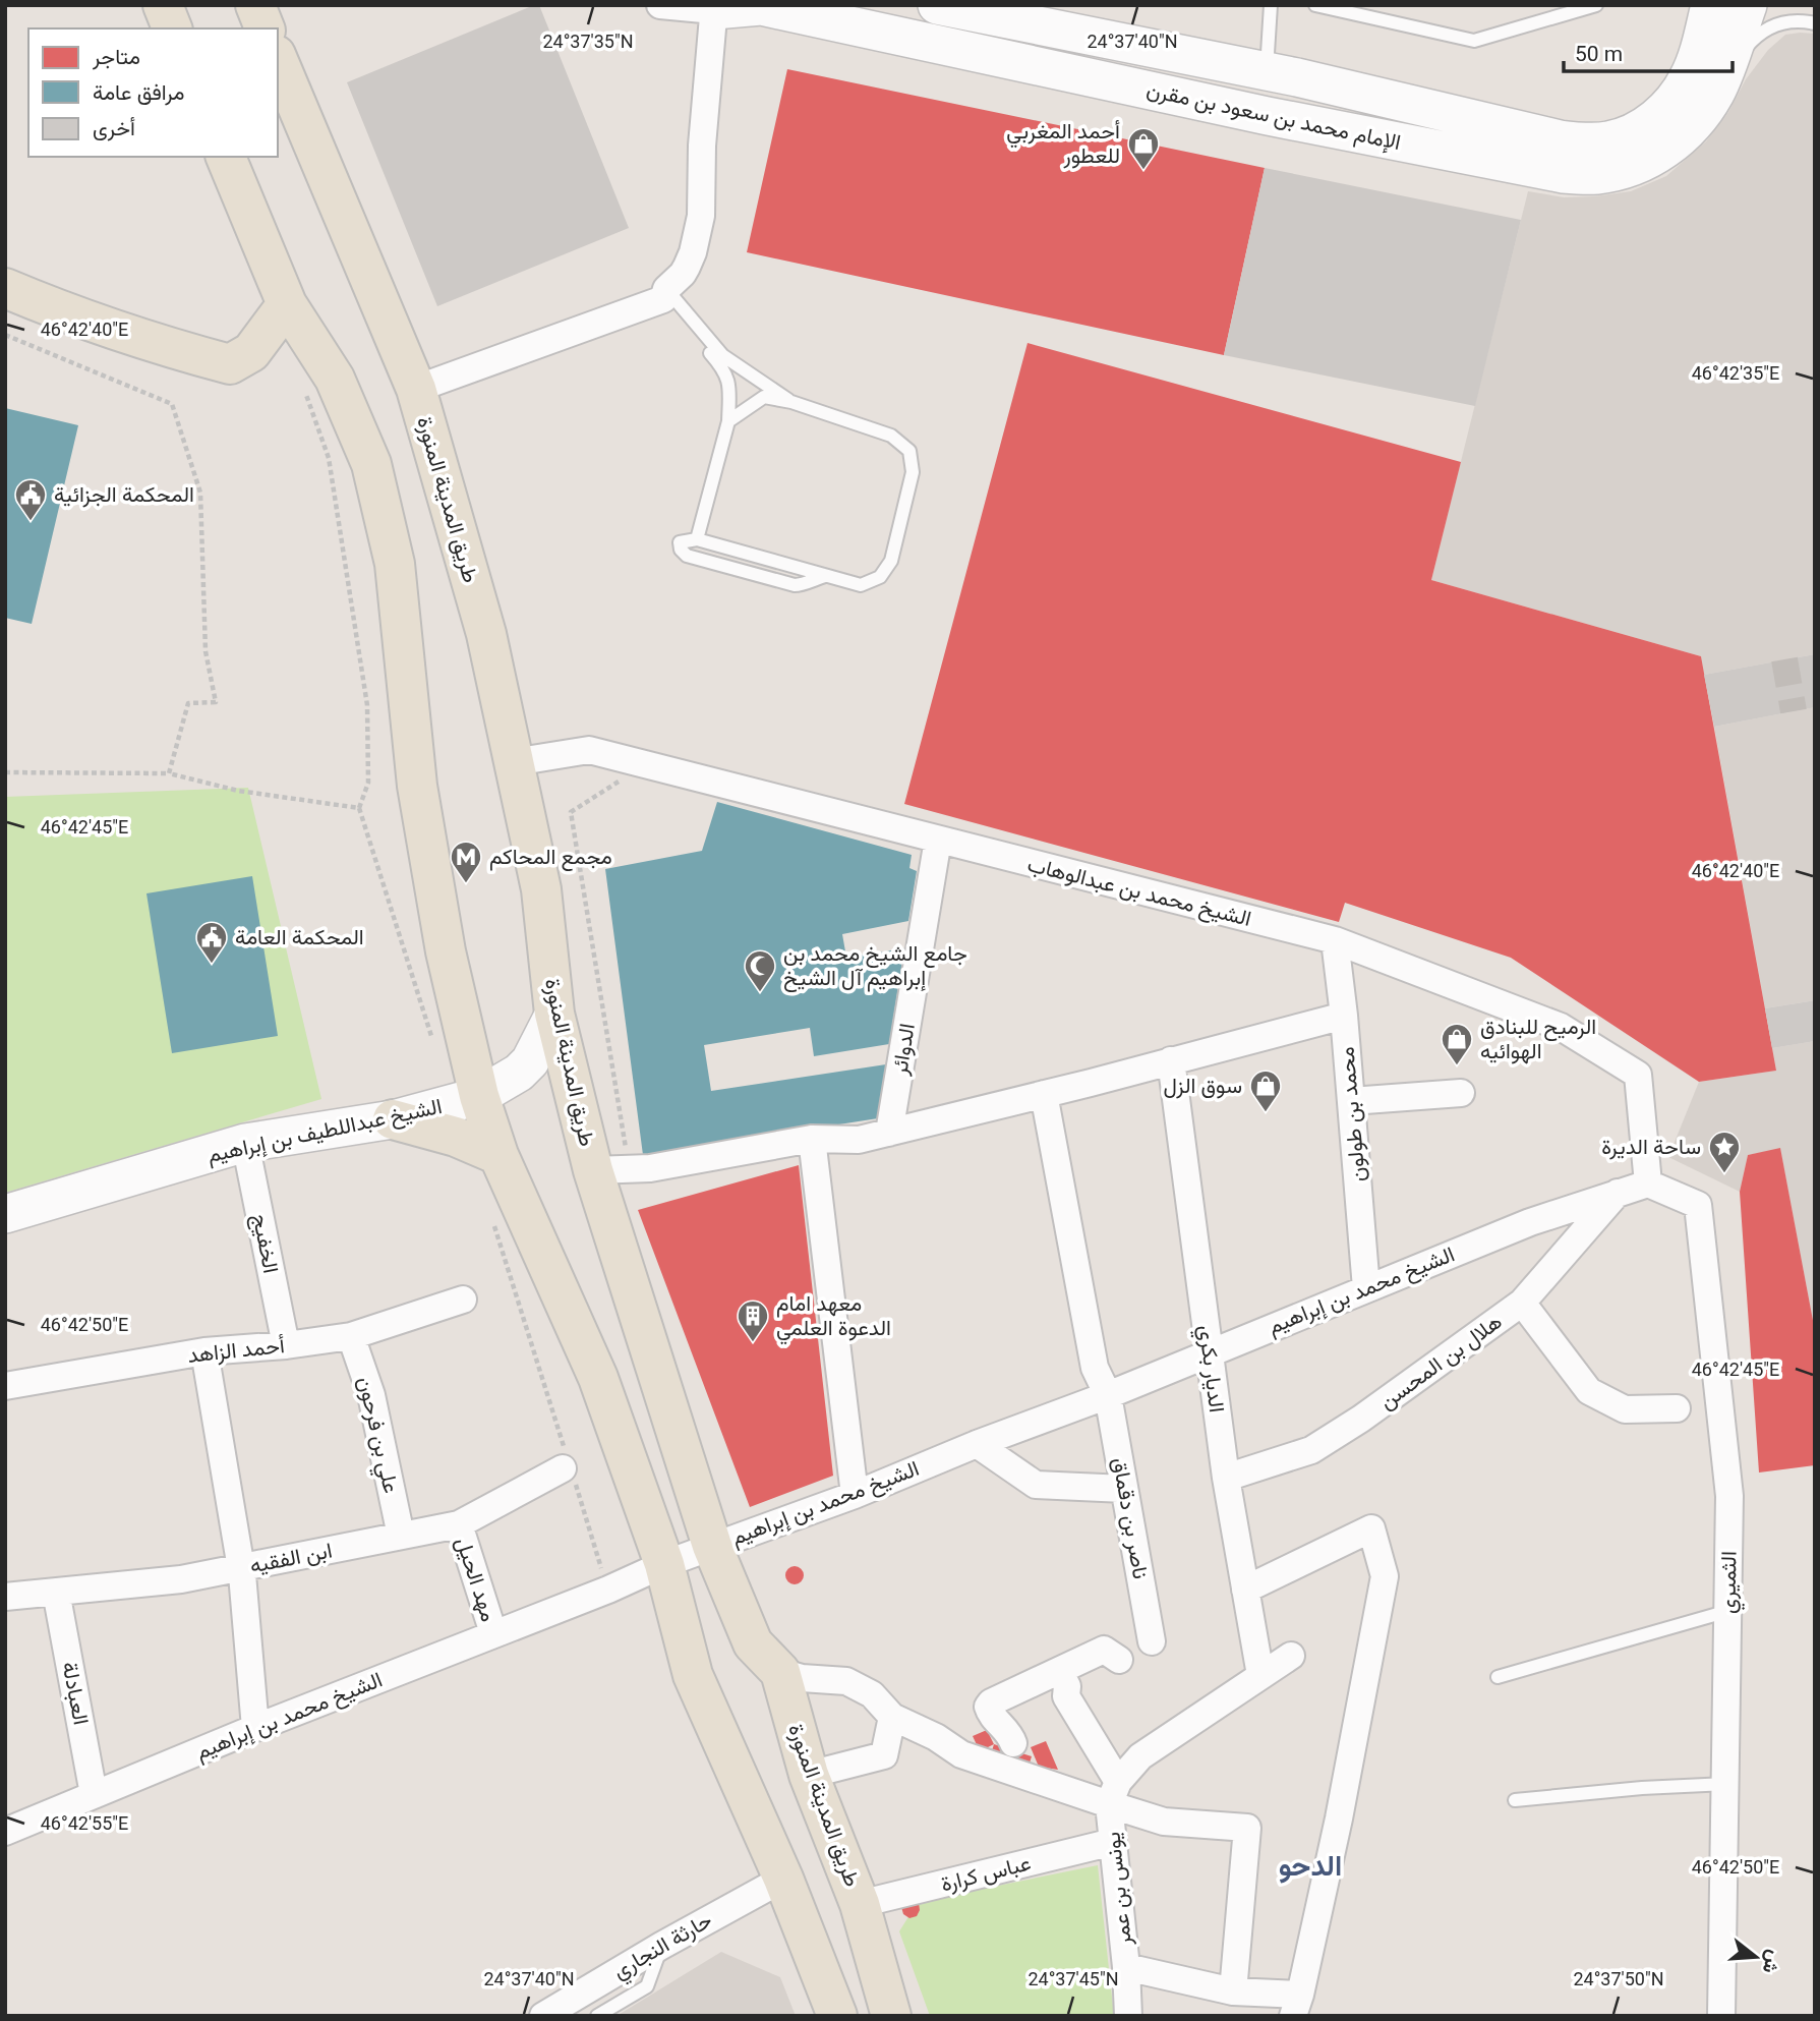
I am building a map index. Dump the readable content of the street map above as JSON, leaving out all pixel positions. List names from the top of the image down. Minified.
{"streets":{"main road":["طريق المدينة المنورة"],"street":["الإمام محمد بن سعود بن مقرن","الشيخ محمد بن عبدالوهاب","الدوائر","محمد بن طولون","الشيخ عبداللطيف بن إبراهيم","الخفيج","الشيخ محمد بن إبراهيم","أحمد الزاهد","هلال بن المحسن","الديار بكري","علي بن فرحون","ناصر بن دقماق","ابن الفقيه","مهد الحيل","الثميري","العبادلة","عباس كرارة","يونس بن عمر","حارثة النجاري"]},"crossings":[["طريق المدينة المنورة","الشيخ محمد بن عبدالوهاب"],["طريق المدينة المنورة","الشيخ عبداللطيف بن إبراهيم"],["طريق المدينة المنورة","الشيخ محمد بن إبراهيم"],["طريق المدينة المنورة","عباس كرارة"],["الشيخ محمد بن عبدالوهاب","الدوائر"],["الشيخ محمد بن عبدالوهاب","محمد بن طولون"],["الشيخ محمد بن عبدالوهاب","الشيخ محمد بن إبراهيم"],["الشيخ محمد بن عبدالوهاب","الثميري"],["محمد بن طولون","الشيخ محمد بن إبراهيم"],["الشيخ عبداللطيف بن إبراهيم","الخفيج"],["الخفيج","أحمد الزاهد"],["الشيخ محمد بن إبراهيم","هلال بن المحسن"],["الشيخ محمد بن إبراهيم","الديار بكري"],["الشيخ محمد بن إبراهيم","ناصر بن دقماق"],["الشيخ محمد بن إبراهيم","مهد الحيل"],["الشيخ محمد بن إبراهيم","الثميري"],["الشيخ محمد بن إبراهيم","العبادلة"],["أحمد الزاهد","علي بن فرحون"],["هلال بن المحسن","الديار بكري"],["علي بن فرحون","ابن الفقيه"],["ابن الفقيه","مهد الحيل"],["ابن الفقيه","العبادلة"],["عباس كرارة","يونس بن عمر"]],"districts":["الدحو"],"places":{"shop":["أحمد المغربي للعطور","الرميح للبنادق الهوائيه","سوق الزل"],"public building":["المحكمة الجزائية","المحكمة العامة"],"metro station":["مجمع المحاكم"],"mosque":["جامع الشيخ محمد بن إبراهيم آل الشيخ"],"place":["ساحة الديرة"],"building":["معهد امام الدعوة العلمي"]},"legend":["متاجر","مرافق عامة","أخرى"],"scale_bar":"50 m","north":"right","coordinates":["24°37'35\"N","24°37'40\"N","46°42'40\"E","46°42'35\"E","46°42'45\"E","46°42'50\"E","46°42'55\"E","24°37'45\"N","24°37'50\"N"]}
